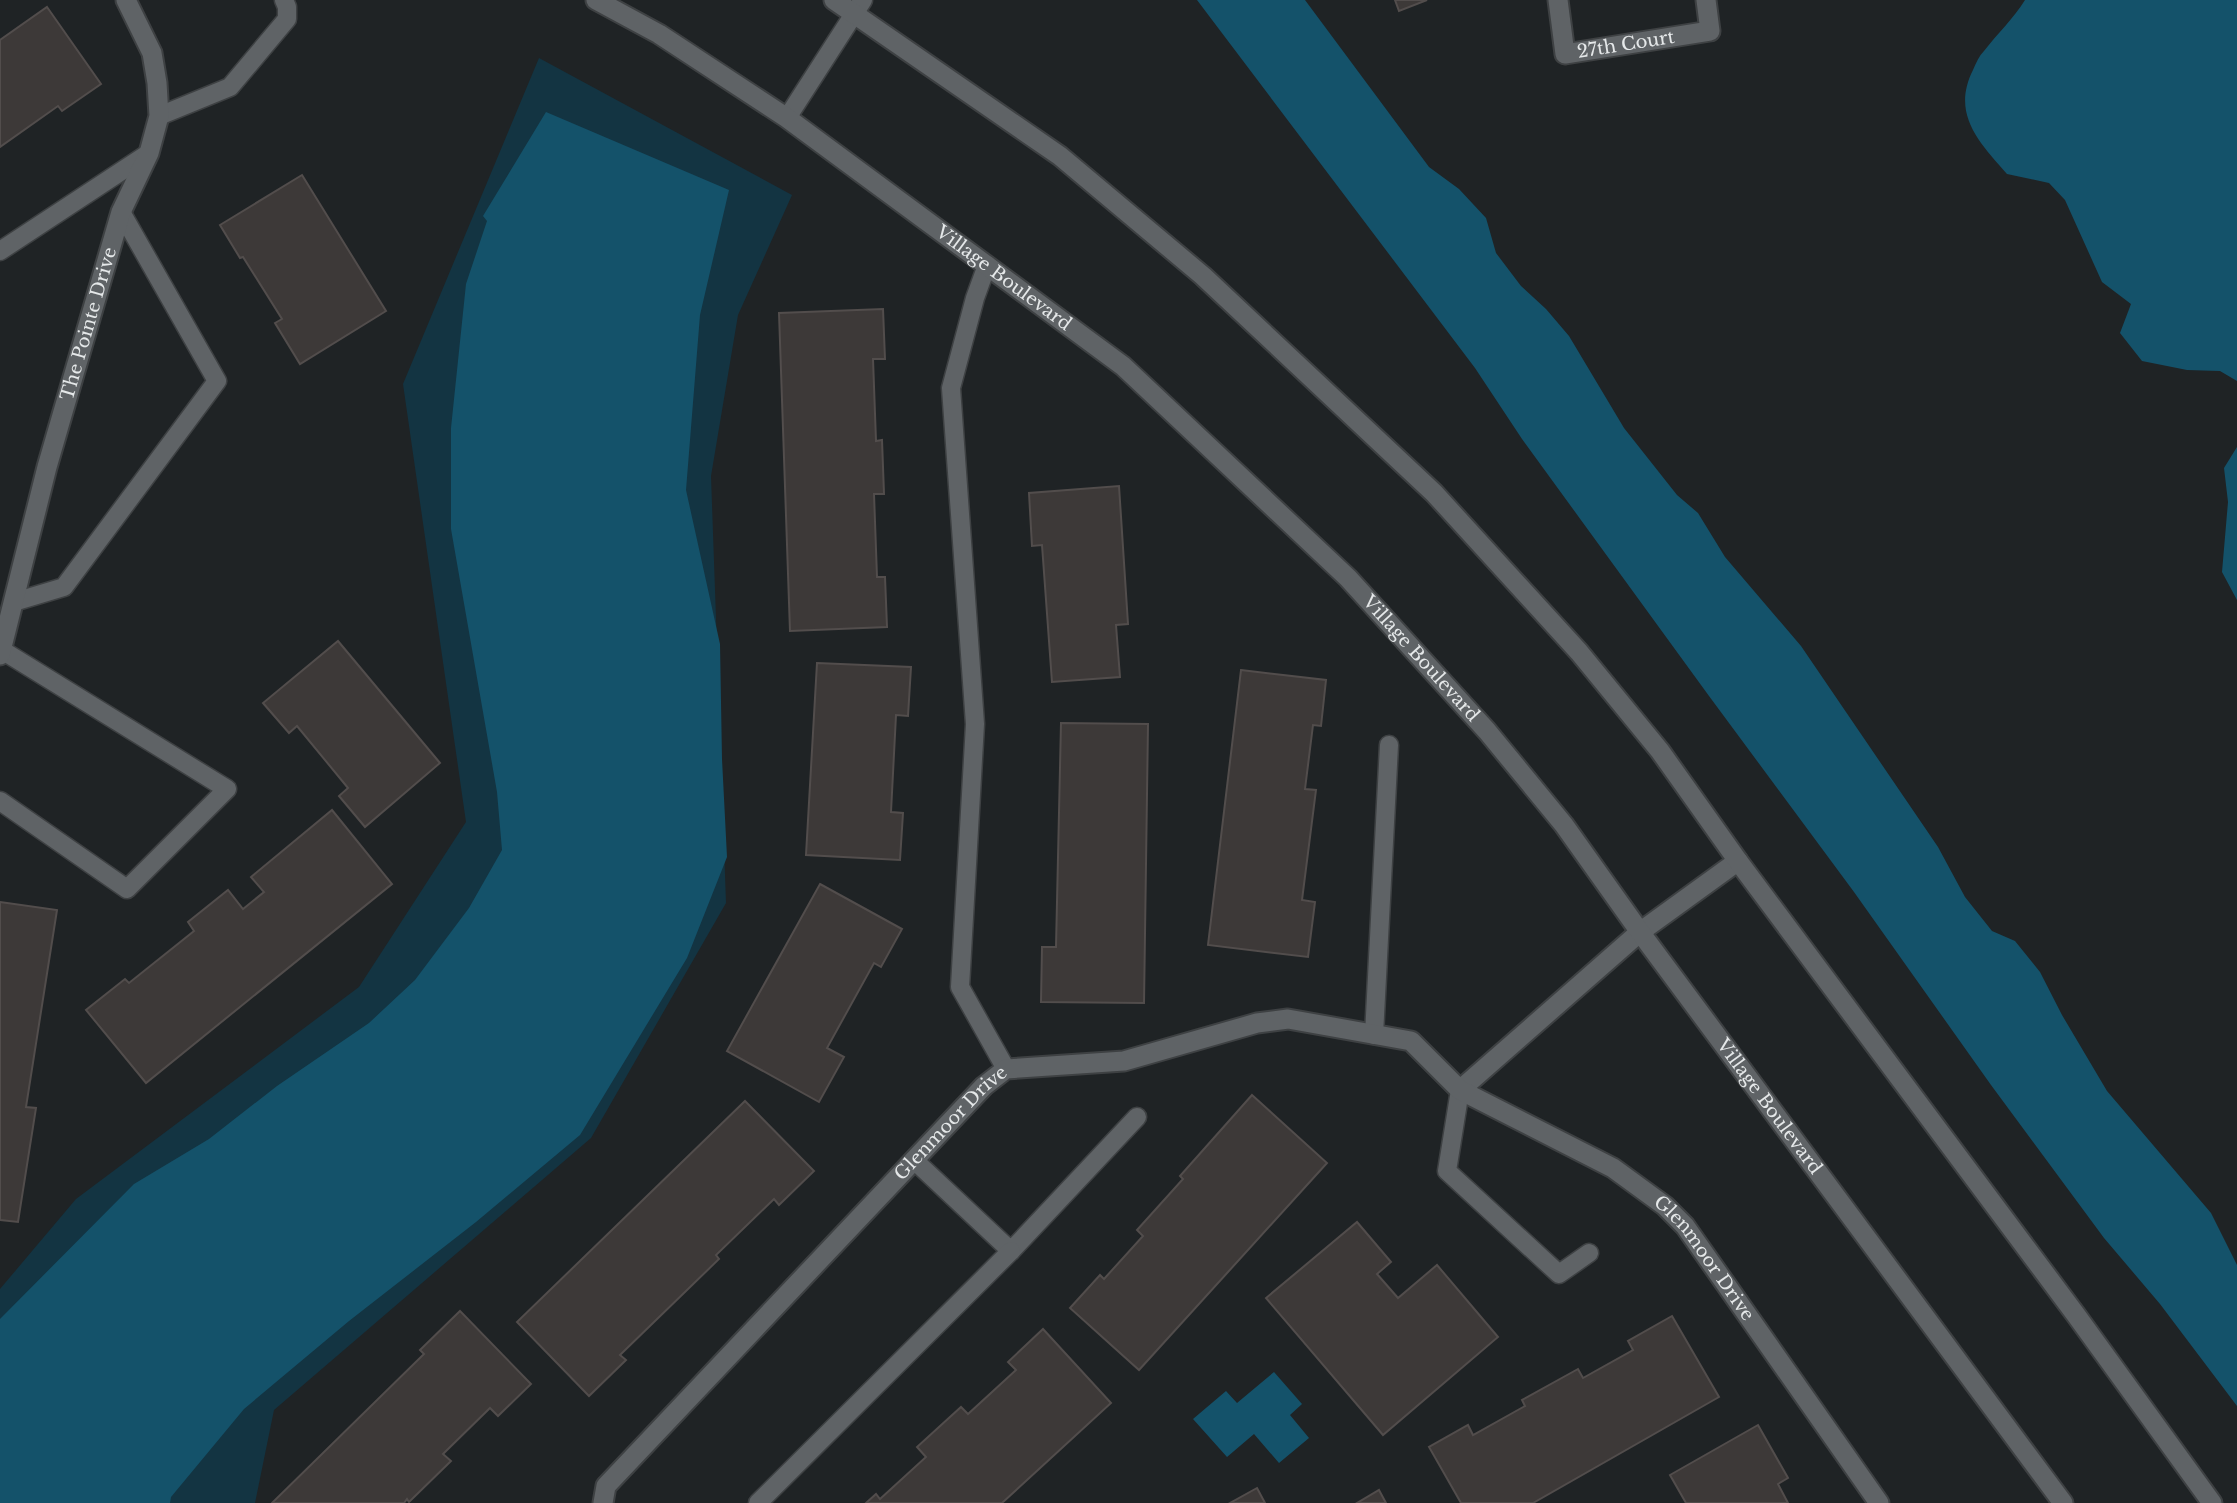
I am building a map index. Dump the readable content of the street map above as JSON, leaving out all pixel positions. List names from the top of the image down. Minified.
{"streets":{"street":["27th Court","Village Boulevard","The Pointe Drive","Glenmoor Drive"]}}
